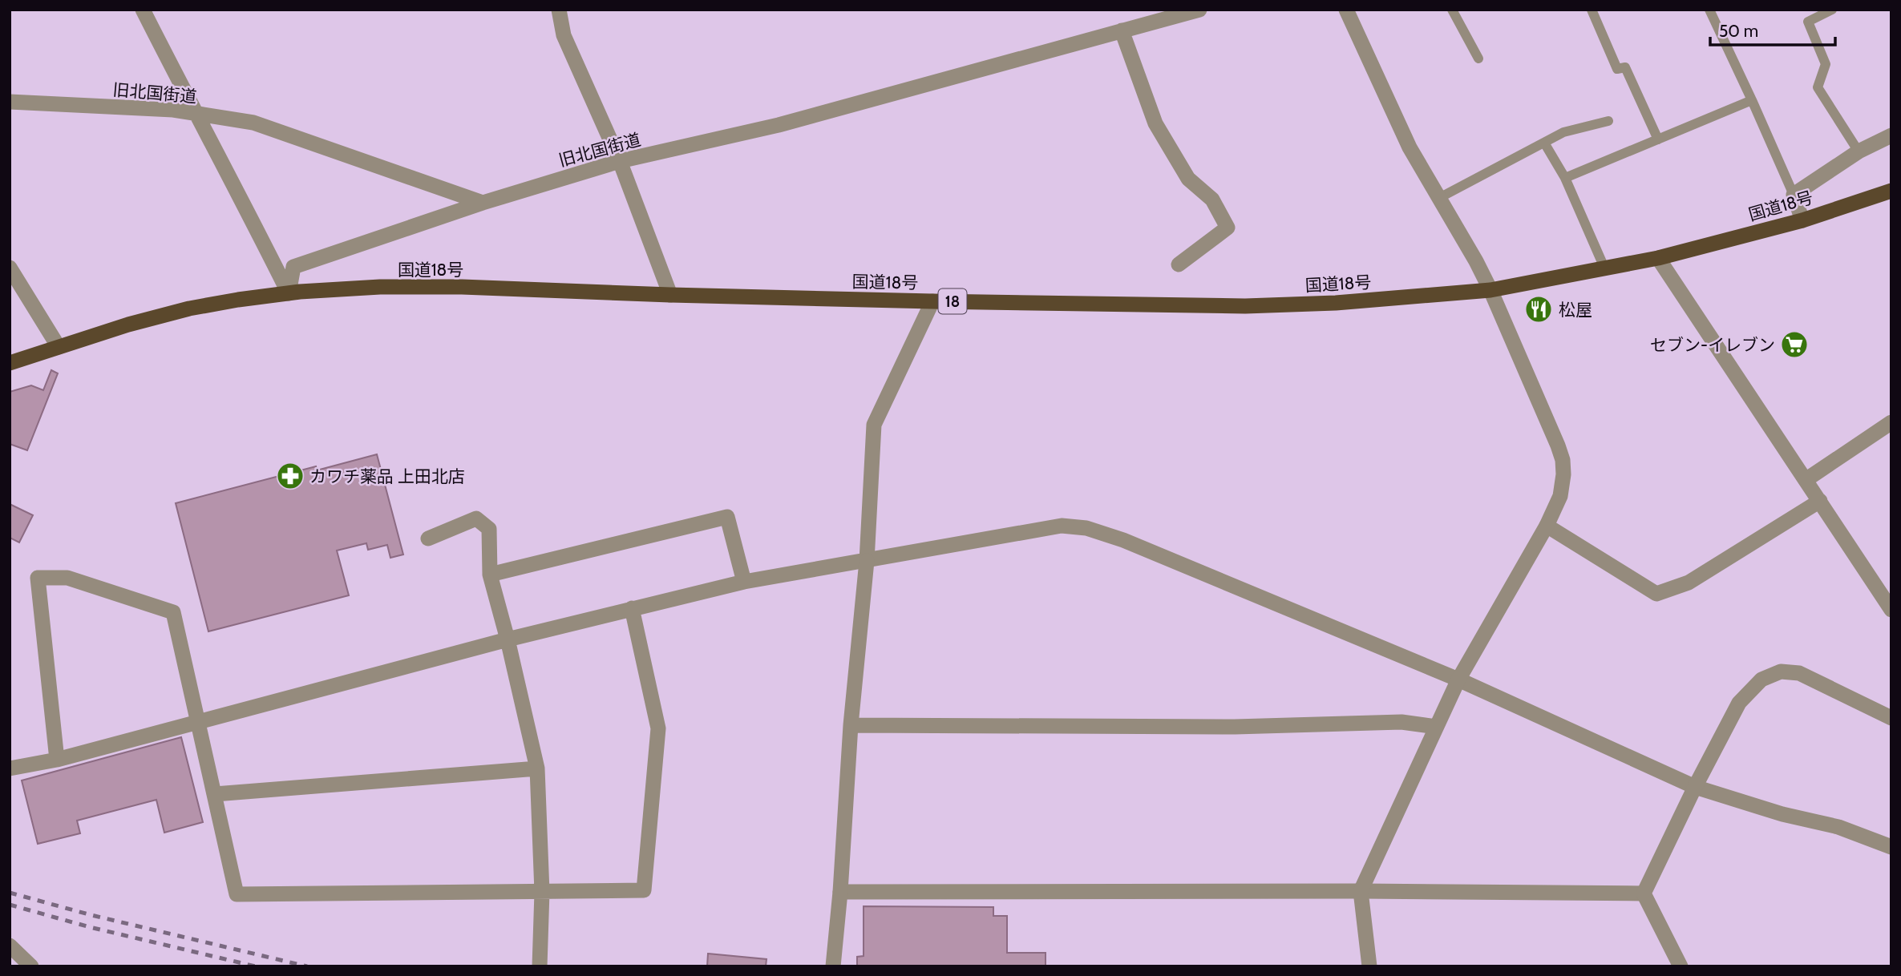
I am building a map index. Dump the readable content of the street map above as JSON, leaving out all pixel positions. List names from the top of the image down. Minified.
{"streets":{"highway":["国道18号","18"],"street":["旧北国街道"]},"places":{"restaurant":["松屋"],"supermarket":["セブン-イレブン"],"pharmacy":["カワチ薬品 上田北店"]},"scale_bar":"50 m"}
